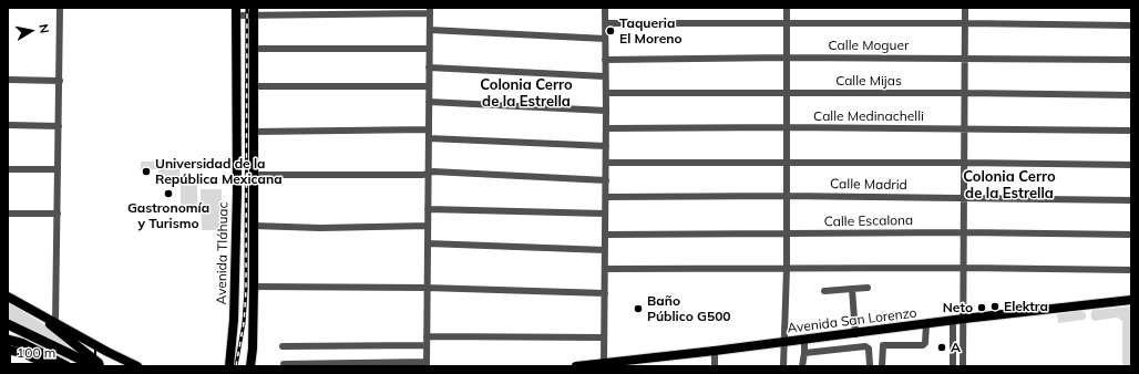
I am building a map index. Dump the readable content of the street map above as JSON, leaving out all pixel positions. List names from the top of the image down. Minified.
{"streets":{"main road":["Avenida Tláhuac","Avenida San Lorenzo"],"street":["Calle Moguer","Calle Mijas","Calle Medinachelli","Calle Madrid","Calle Escalona"]},"districts":["Colonia Cerro de la Estrella","Colonia Cerro de la Estrella"],"places":["Taqueria El Moreno","Universidad de la República Mexicana","Gastronomía y Turismo","Elektra","Neto","Baño Público G500","A"],"scale_bar":"100 m","north":"right"}
